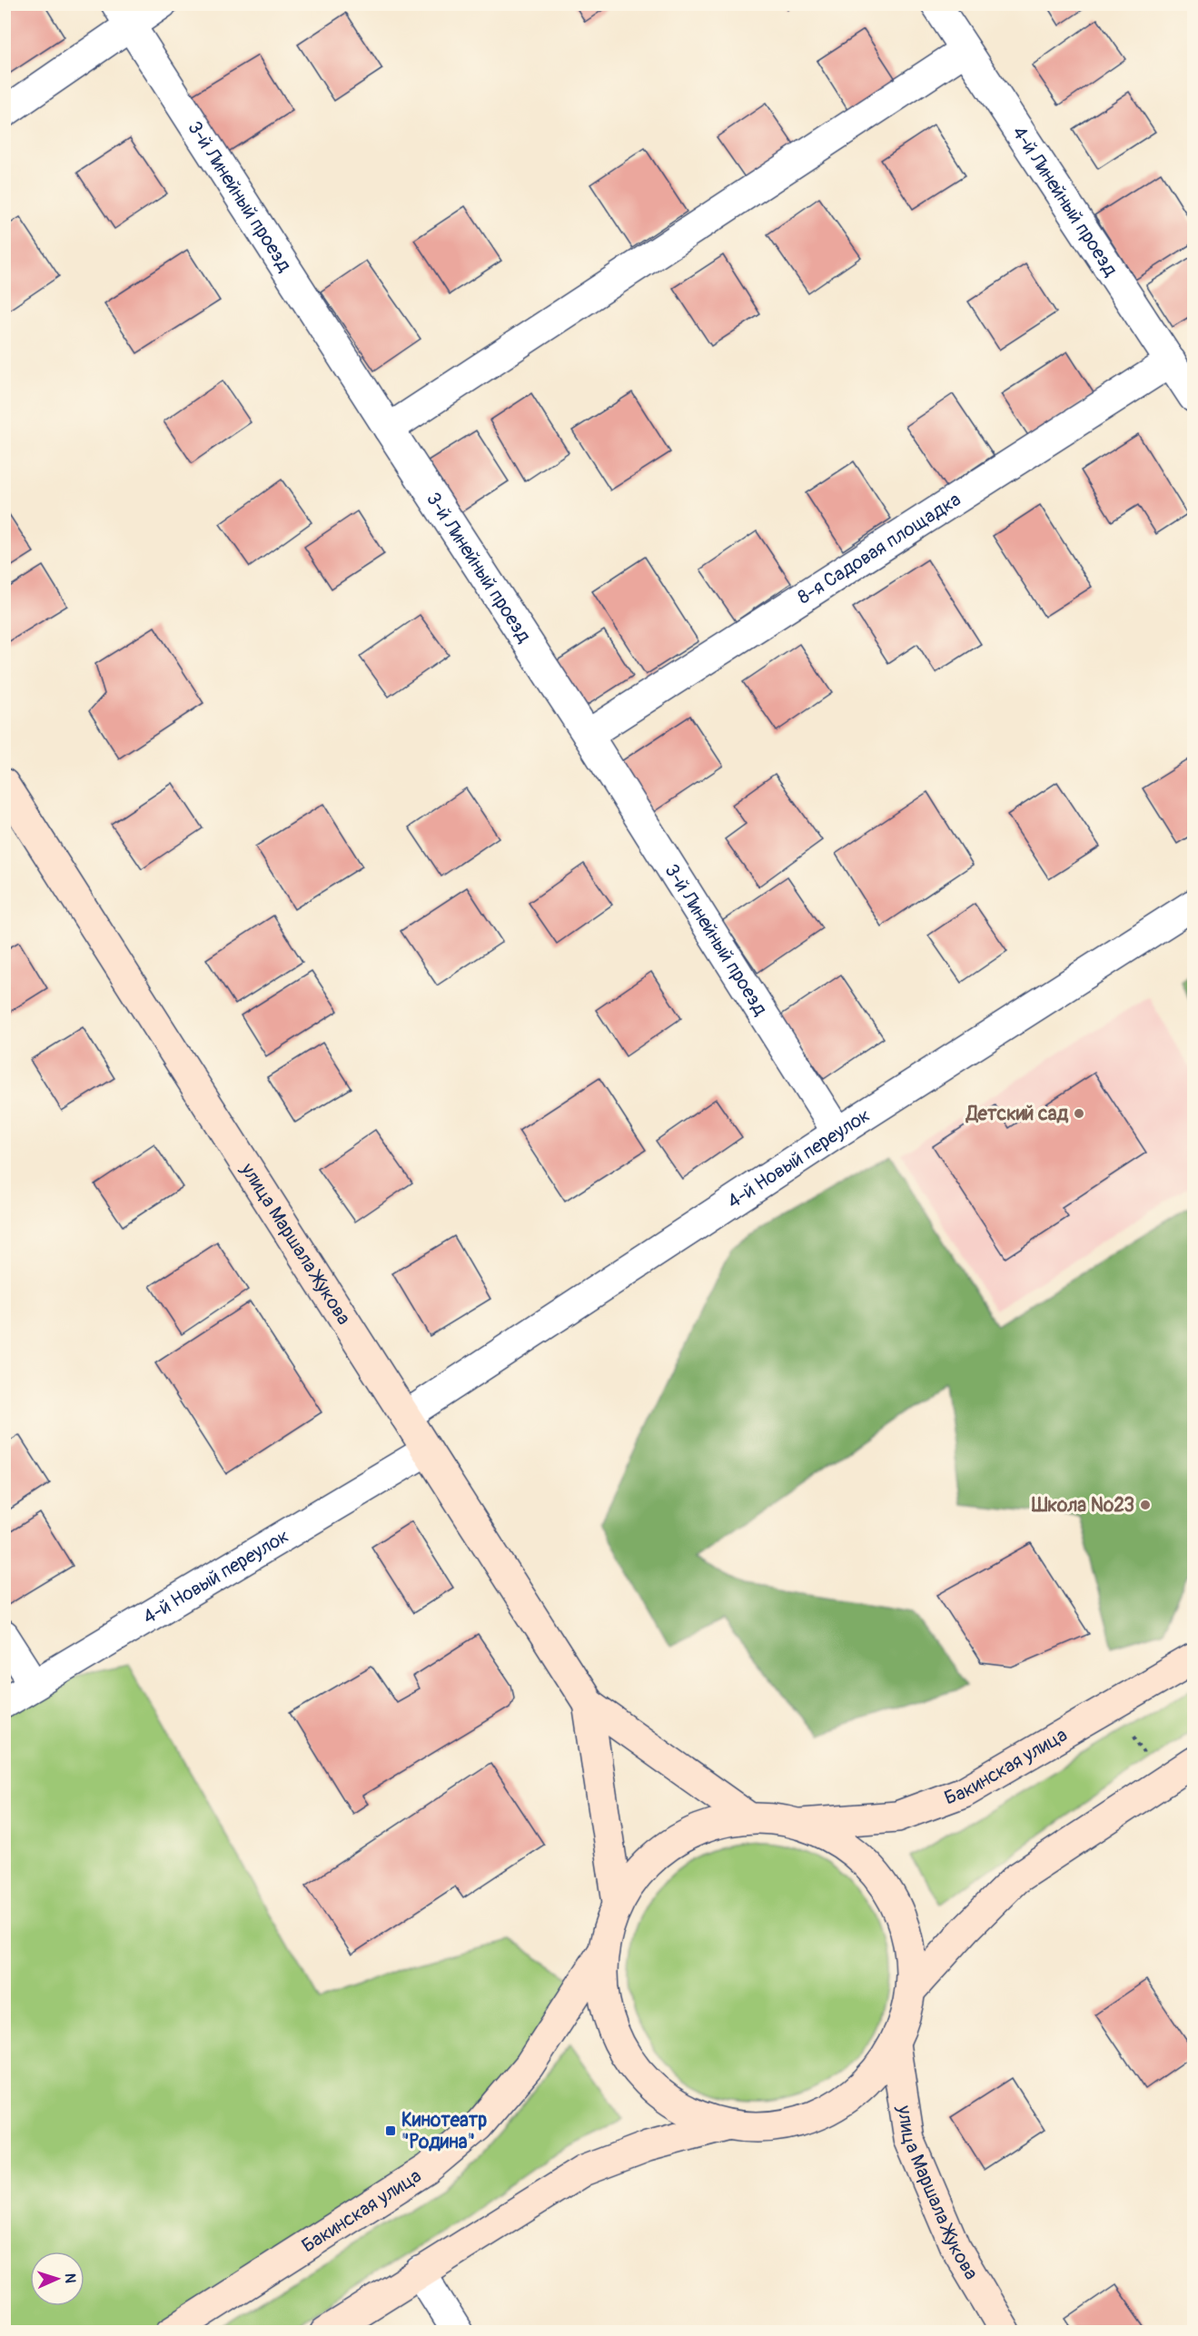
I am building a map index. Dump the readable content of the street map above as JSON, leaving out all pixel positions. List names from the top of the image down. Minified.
{"streets":{"main road":["улица Маршала Жукова","Бакинская улица"],"street":["3-й Линейный проезд","4-й Линейный проезд","8-я Садовая площадка","4-й Новый переулок"]},"crossings":[["3-й Линейный проезд","8-я Садовая площадка"],["3-й Линейный проезд","4-й Новый переулок"],["4-й Линейный проезд","8-я Садовая площадка"],["4-й Новый переулок","улица Маршала Жукова"]],"places":{"other":["Детский сад","Школа №23"],"transit":["Кинотеатр \"Родина\""]},"north":"right"}
